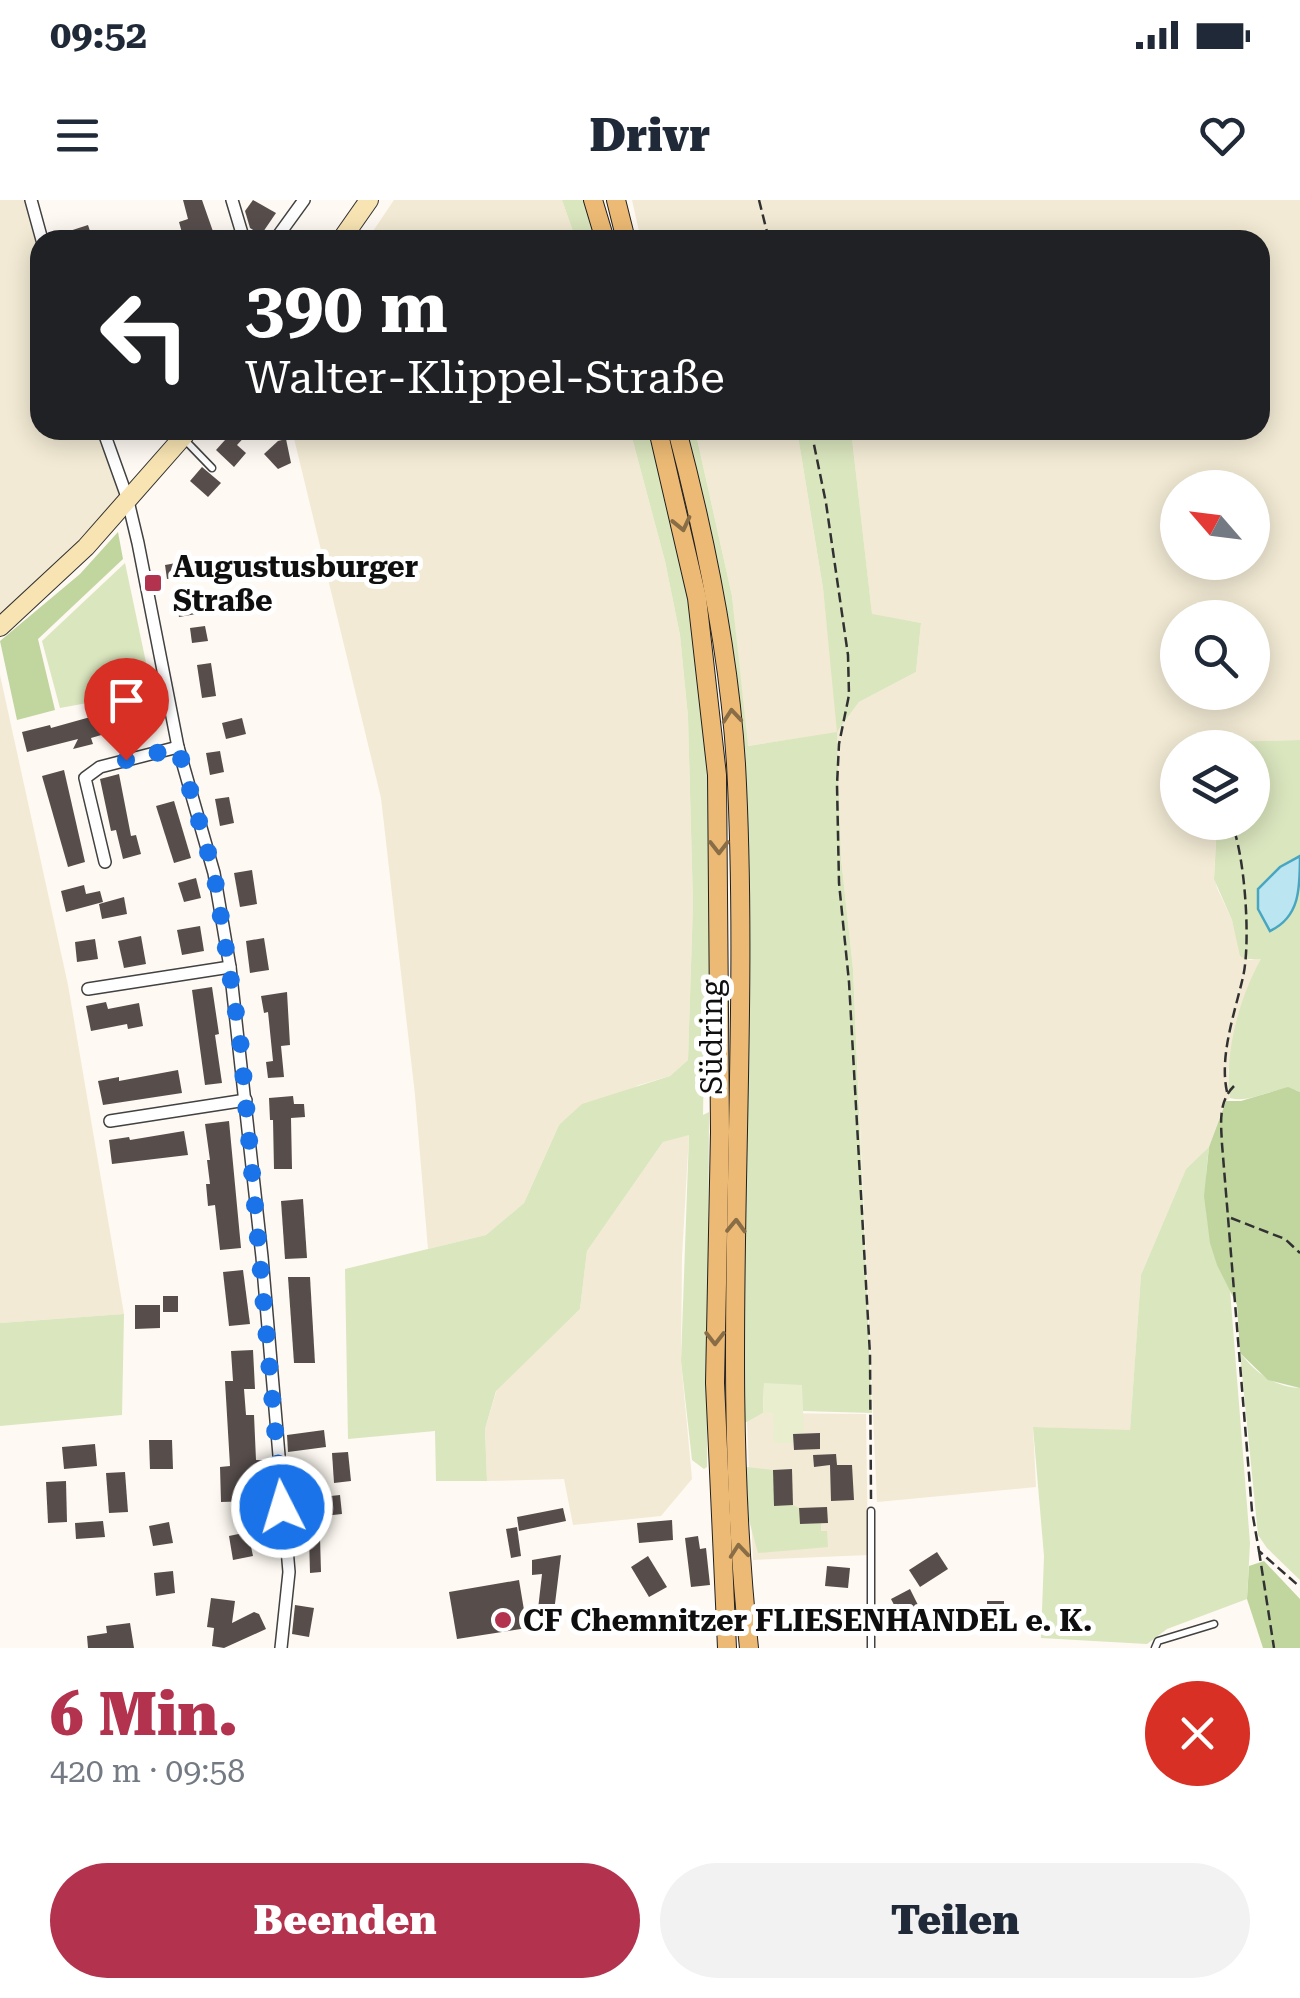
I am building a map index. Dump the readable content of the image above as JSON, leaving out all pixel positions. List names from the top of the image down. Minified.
{"streets":{"main road":["Südring"]},"places":{"transit":["Augustusburger Straße"],"other":["CF Chemnitzer FLIESENHANDEL e. K."]},"north":"top left","page":{"status":"09:52","header":"Drivr","turn":["390 m","Walter-Klippel-Straße"],"heading":["6 Min.","420 m · 09:58"],"buttons":["Beenden","Teilen"]}}
